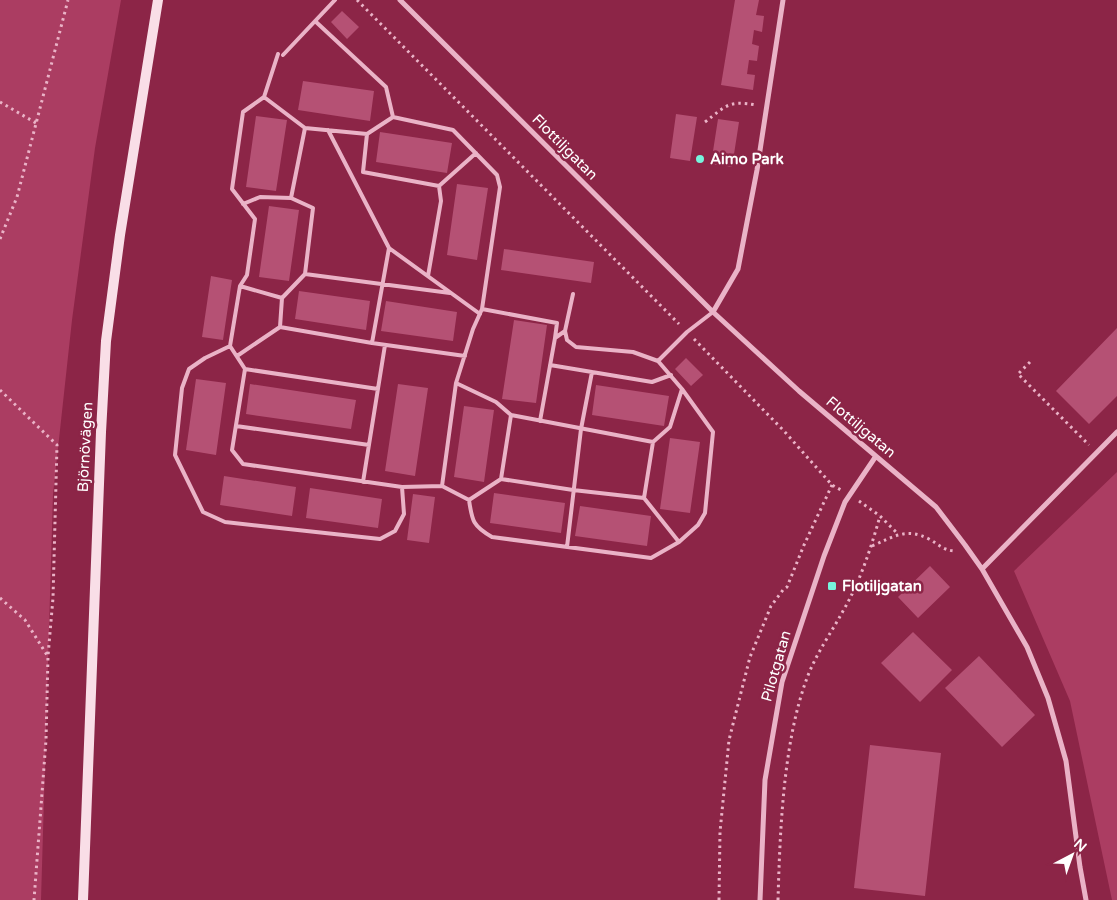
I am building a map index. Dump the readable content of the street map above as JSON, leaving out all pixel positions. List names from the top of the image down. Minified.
{"streets":{"main road":["Björnövägen"],"street":["Flottiljgatan","Pilotgatan"]},"crossings":[["Flottiljgatan","Pilotgatan"]],"places":{"other":["Aimo Park"],"transit":["Flotiljgatan"]},"north":"top right"}
